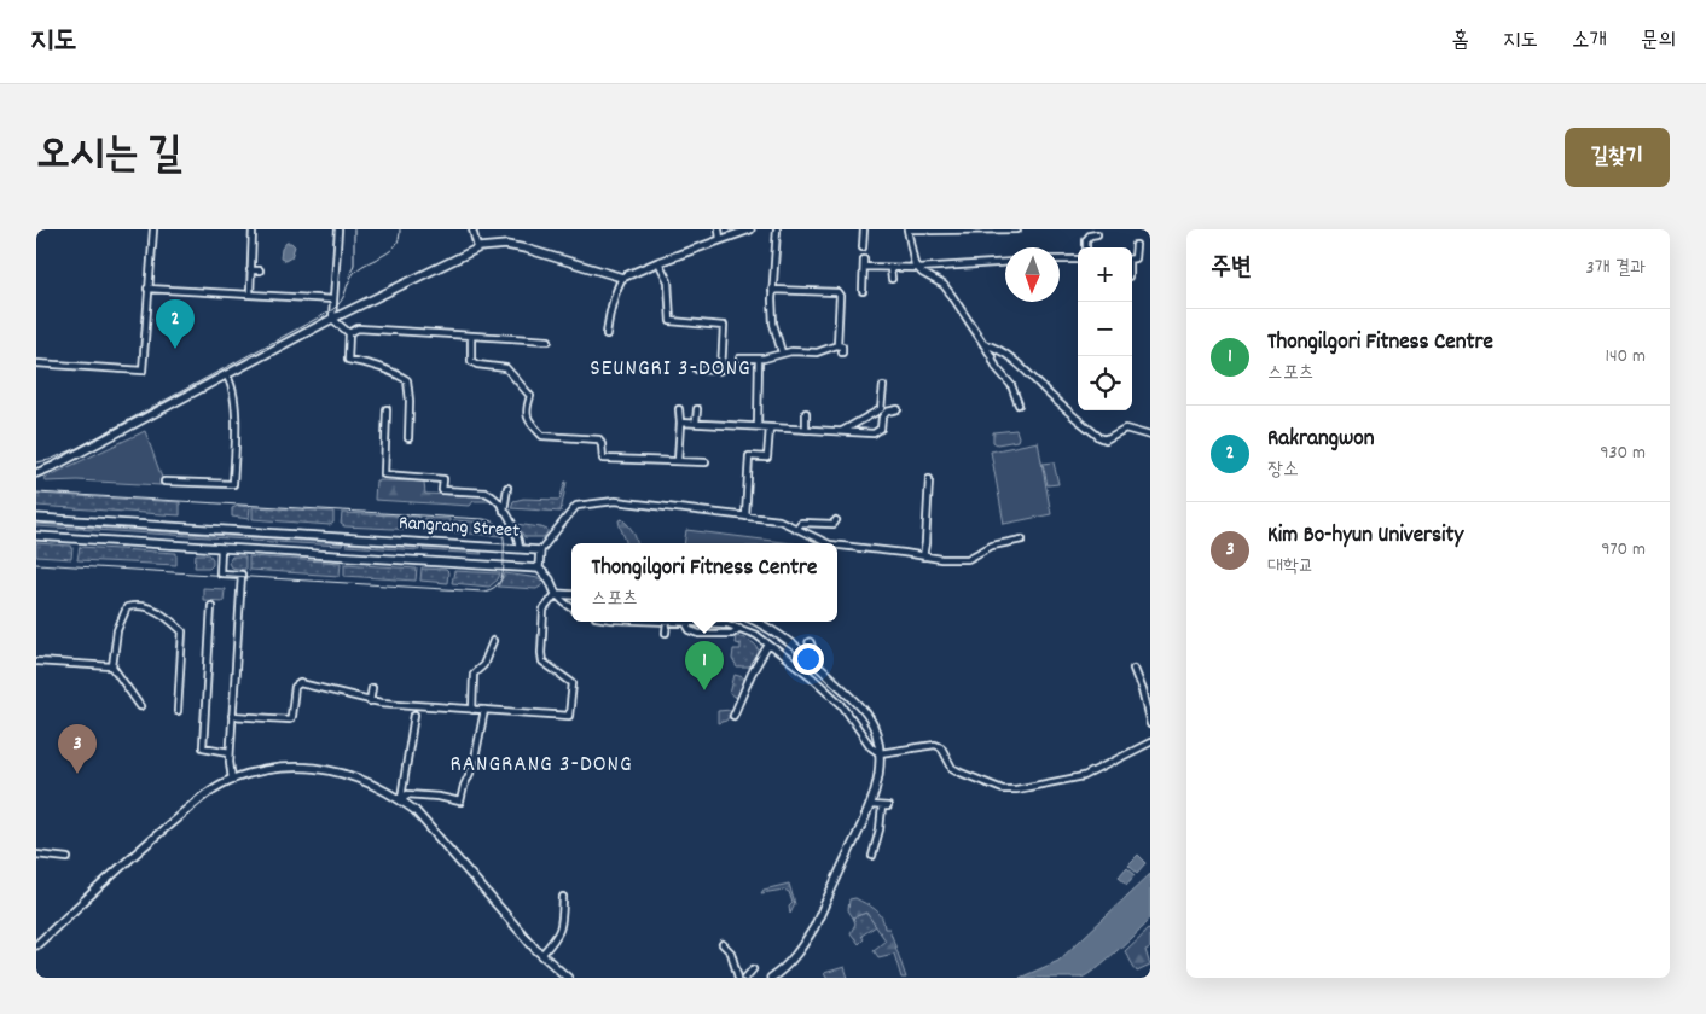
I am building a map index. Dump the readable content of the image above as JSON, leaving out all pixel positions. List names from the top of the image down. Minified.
{"streets":{"main road":["Rangrang Street"]},"districts":["SEUNGRI 3-DONG","RANGRANG 3-DONG"],"north":"bottom","page":{"header":"지도","nav":["홈","지도","소개","문의"],"title":"오시는 길","buttons":"길찾기","heading":["주변","3개 결과"],"map_buttons":["+","−"],"pins":["2","1","3"],"list":[{"mark":"1","name":"Thongilgori Fitness Centre","note":"스포츠","value":"140 m"},{"mark":"2","name":"Rakrangwon","note":"장소","value":"930 m"},{"mark":"3","name":"Kim Bo-hyun University","note":"대학교","value":"970 m"}],"popup":["Thongilgori Fitness Centre","스포츠"]}}
